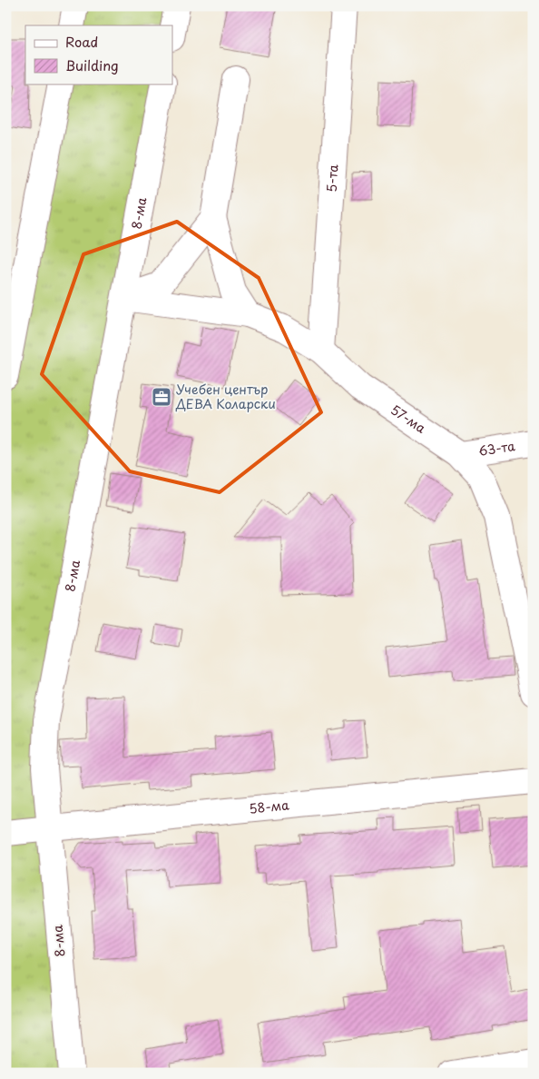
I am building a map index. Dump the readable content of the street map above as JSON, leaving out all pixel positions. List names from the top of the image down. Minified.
{"streets":{"street":["5-та","8-ма","57-ма","63-та","58-ма"]},"crossings":[["5-та","57-ма"],["8-ма","57-ма"],["8-ма","58-ма"],["57-ма","63-та"]],"places":{"office":["Учебен център ДЕВА Коларски"]},"legend":["Road","Building"]}
